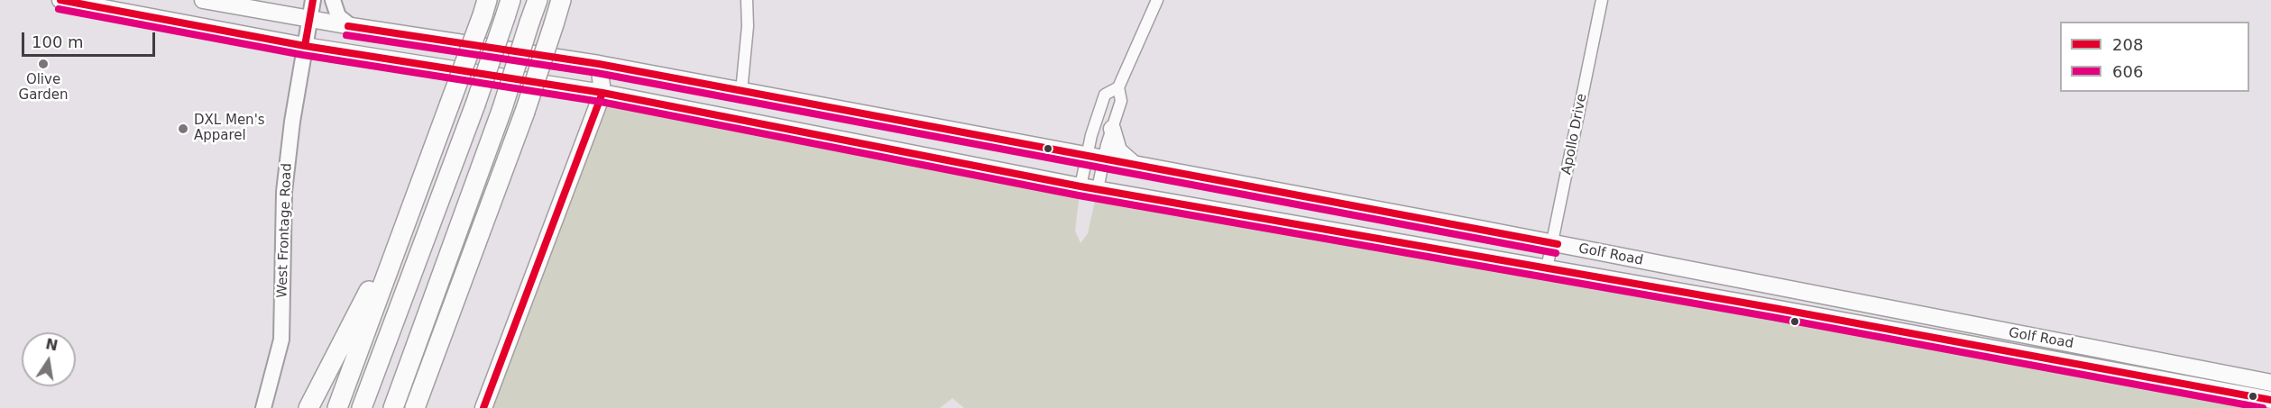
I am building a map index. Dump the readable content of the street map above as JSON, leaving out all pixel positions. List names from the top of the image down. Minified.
{"streets":{"main road":["Golf Road"],"street":["Apollo Drive","West Frontage Road"]},"crossings":[["Apollo Drive","Golf Road"],["West Frontage Road","Golf Road"]],"places":["Olive Garden","DXL Men's Apparel"],"lines":["transit line 208","transit line 606"],"legend":["208","606"],"scale_bar":"100 m","north":"top"}
